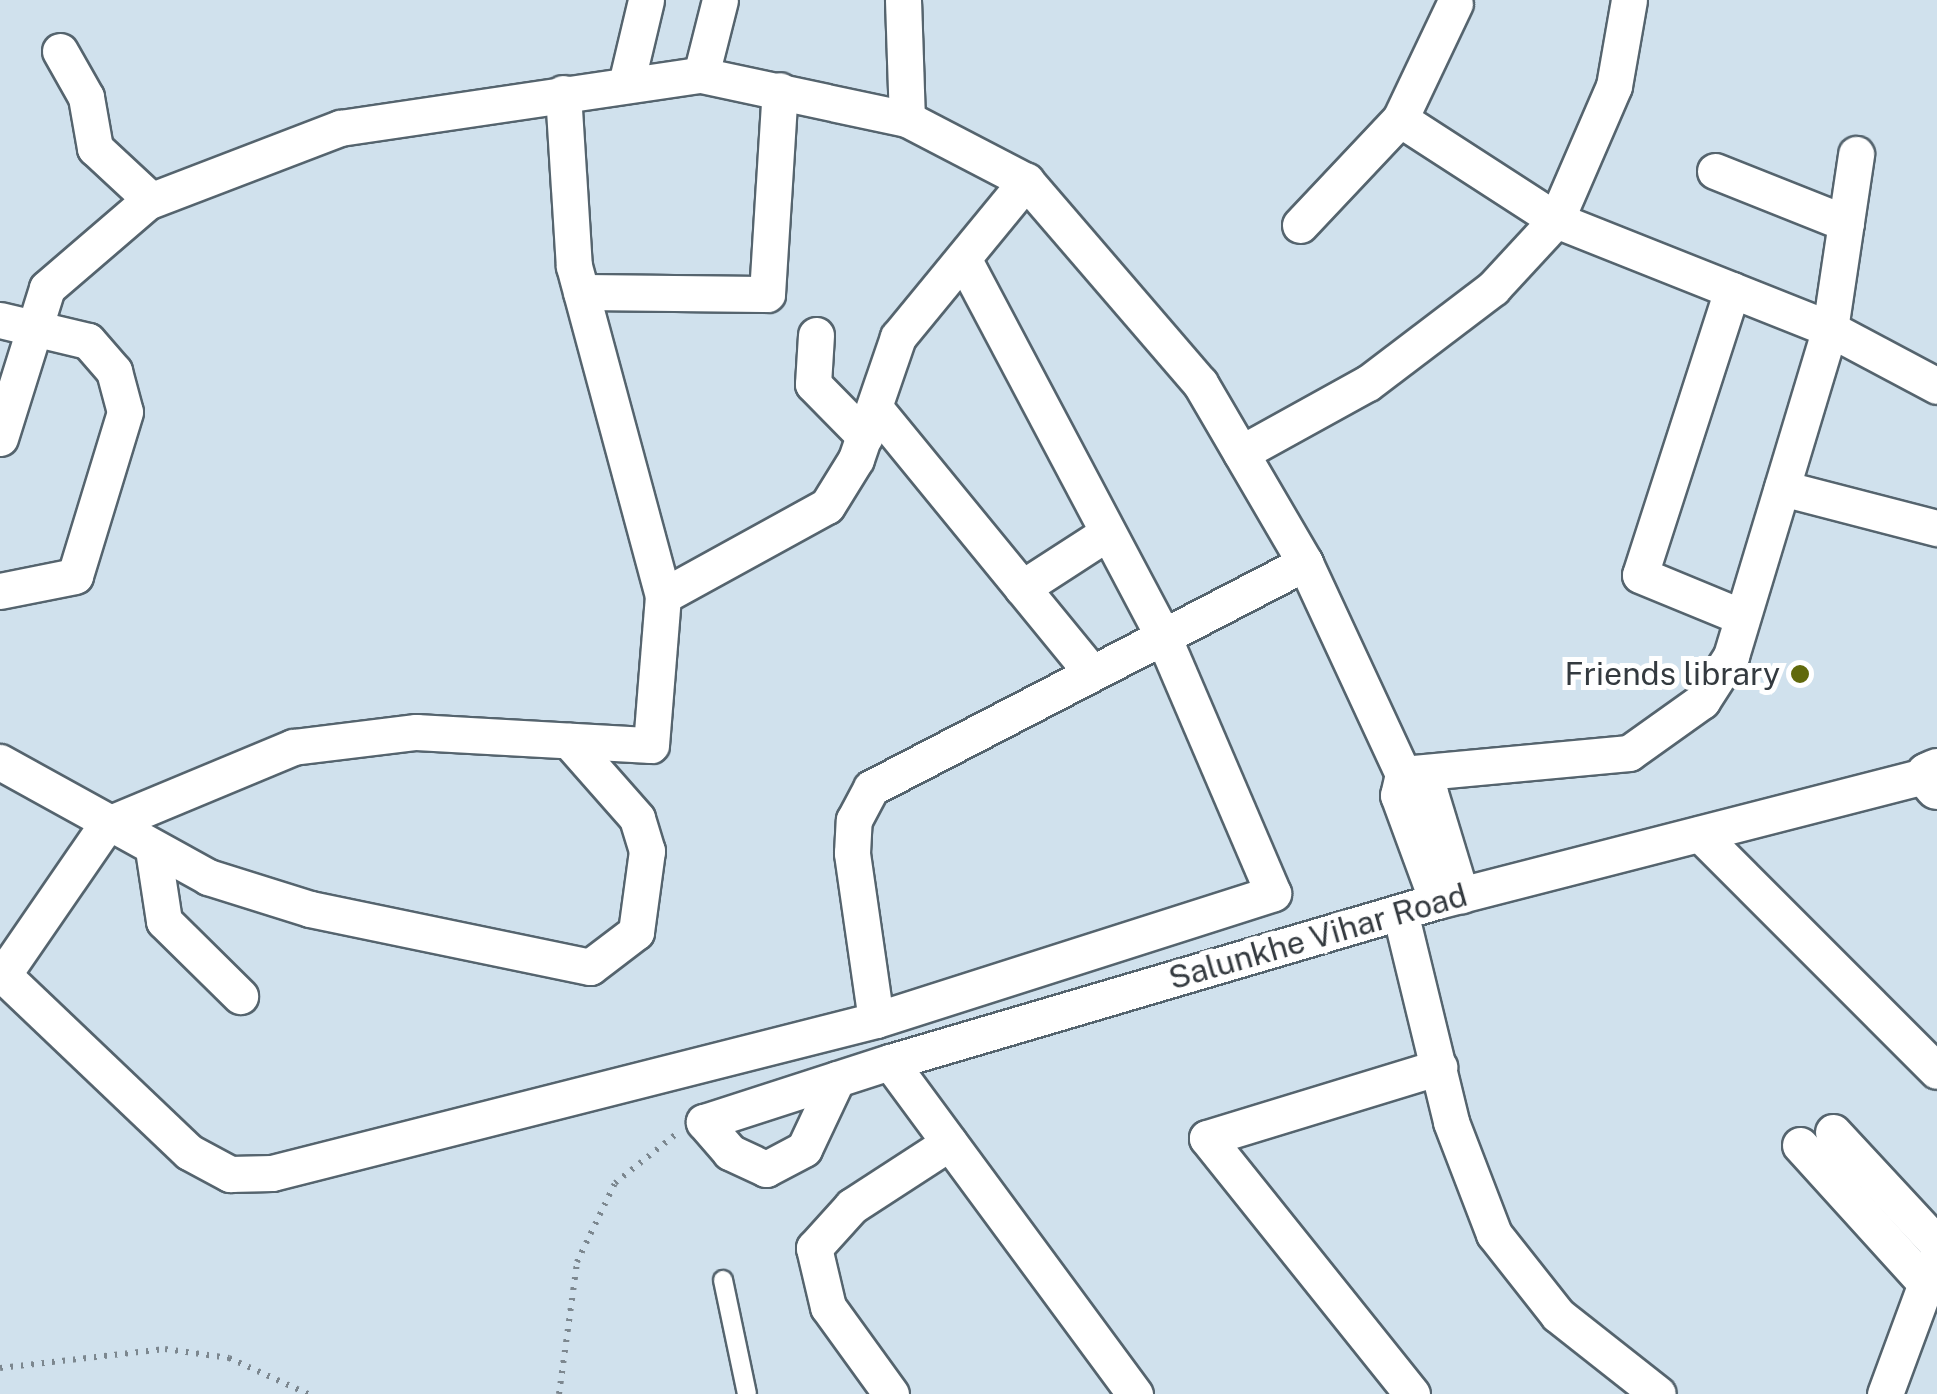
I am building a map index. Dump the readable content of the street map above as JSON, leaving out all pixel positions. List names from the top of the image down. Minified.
{"streets":{"street":["Salunkhe Vihar Road"]},"places":["Friends library"]}
